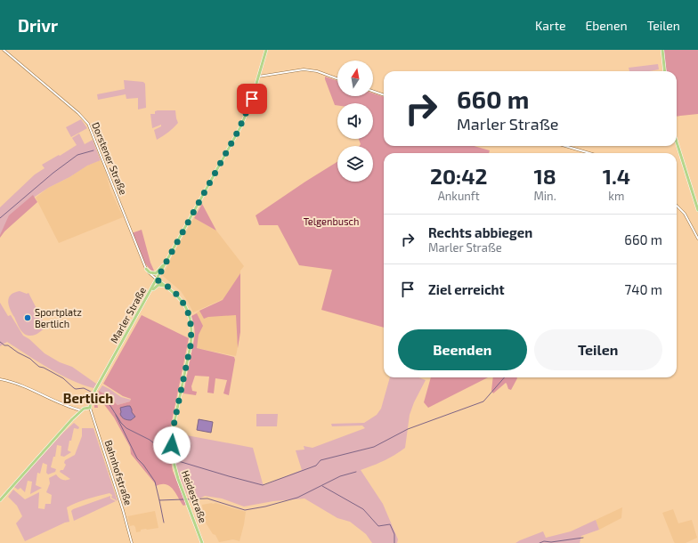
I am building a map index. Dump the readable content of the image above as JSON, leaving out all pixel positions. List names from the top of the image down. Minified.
{"streets":{"main road":["Marler Straße","Heidestraße"],"street":["Dorstener Straße","Bahnhofstraße"]},"crossings":[["Dorstener Straße","Marler Straße"],["Dorstener Straße","Heidestraße"],["Marler Straße","Bahnhofstraße"],["Marler Straße","Heidestraße"]],"districts":["Bertlich"],"parks":["Telgenbusch"],"places":["Sportplatz Bertlich"],"north":"top","page":{"header":"Drivr","nav":["Karte","Ebenen","Teilen"],"turn":["660 m","Marler Straße"],"eta":["20:42","Ankunft","18","Min.","1.4","km"],"list":[{"name":"Rechts abbiegen","note":"Marler Straße","value":"660 m"},{"name":"Ziel erreicht","value":"740 m"}],"buttons":["Beenden","Teilen"]}}
